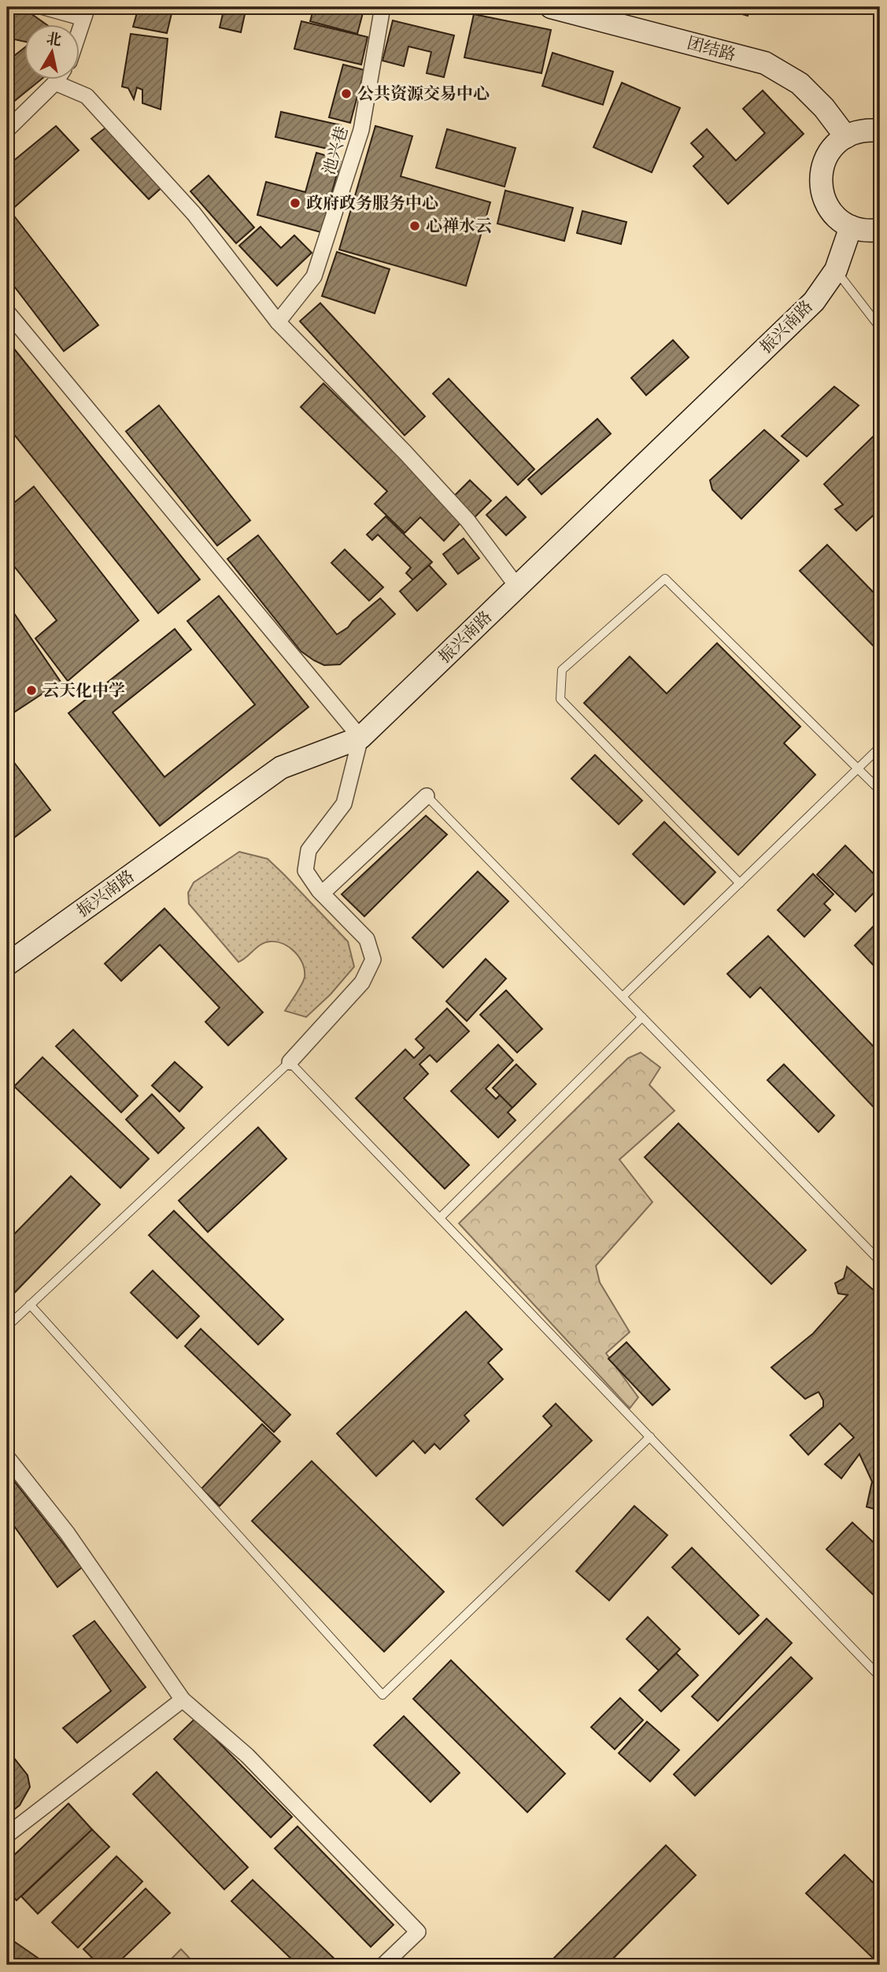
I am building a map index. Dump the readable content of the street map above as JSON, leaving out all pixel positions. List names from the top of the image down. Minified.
{"streets":{"main road":["团结路","振兴南路"],"street":["池兴巷"]},"places":["公共资源交易中心","政府政务服务中心","心禅水云","云天化中学"],"north":"top"}
